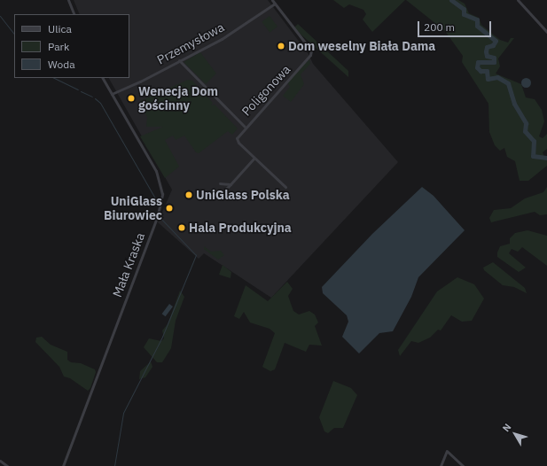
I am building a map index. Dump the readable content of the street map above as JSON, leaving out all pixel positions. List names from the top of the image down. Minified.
{"streets":{"street":["Przemysłowa","Poligonowa","Mała Kraska"]},"crossings":[["Przemysłowa","Poligonowa"],["Przemysłowa","Mała Kraska"]],"places":["Dom weselny Biała Dama","Wenecja Dom gościnny","UniGlass Polska","UniGlass Biurowiec","Hala Produkcyjna"],"legend":["Ulica","Park","Woda"],"scale_bar":"200 m","north":"top left"}
